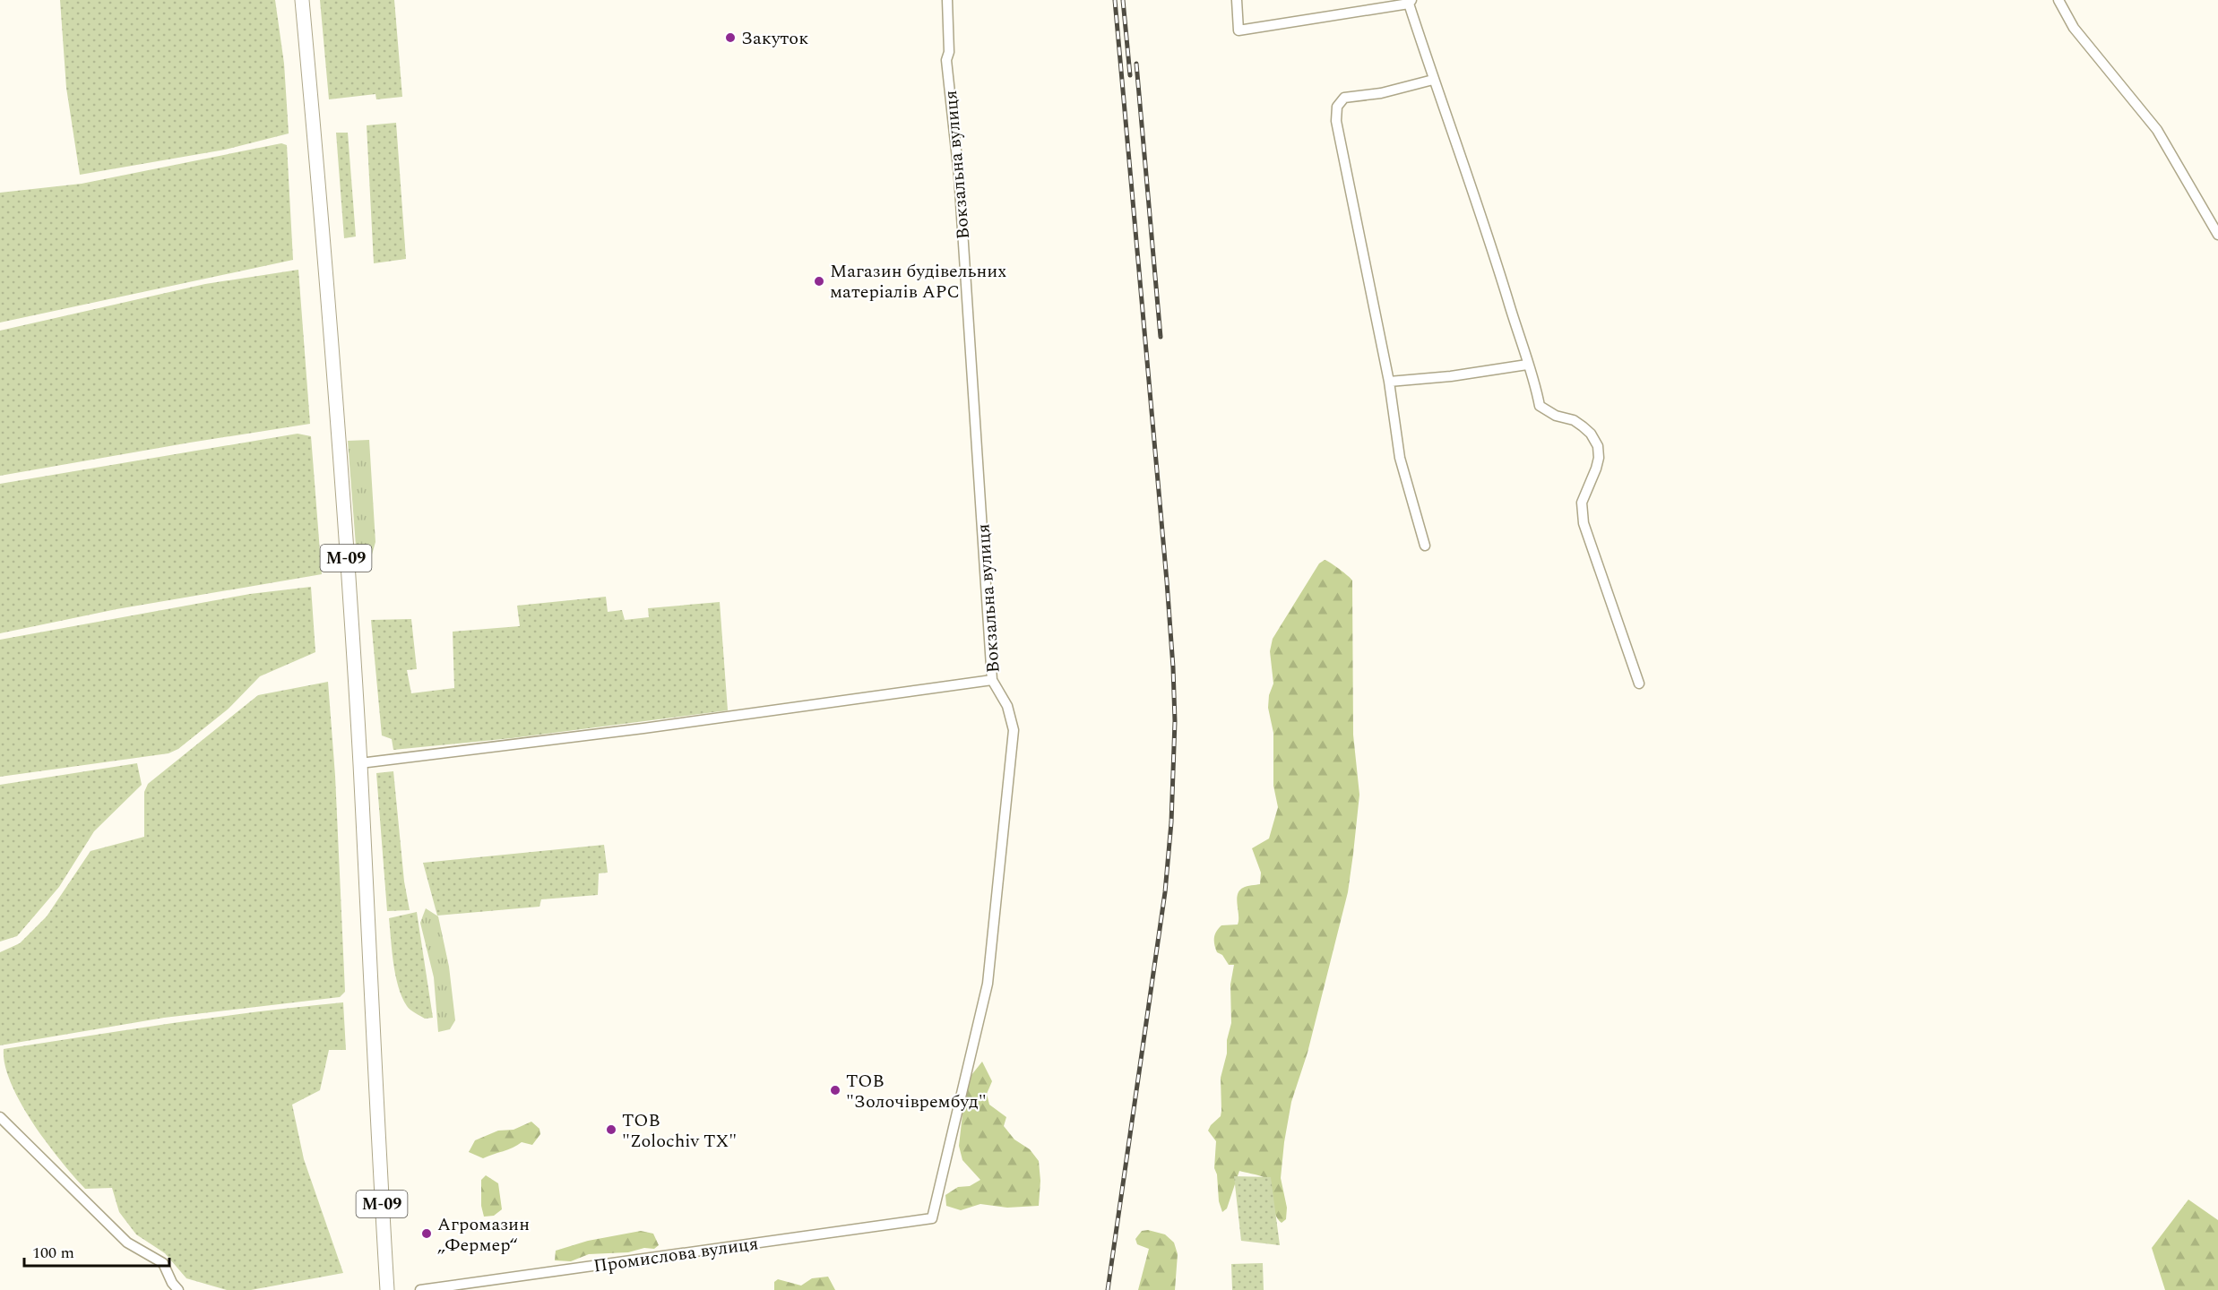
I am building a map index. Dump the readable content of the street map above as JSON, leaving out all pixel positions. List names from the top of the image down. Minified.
{"streets":{"highway":["М-09"],"street":["Вокзальна вулиця","Промислова вулиця"]},"crossings":[["Вокзальна вулиця","Промислова вулиця"]],"places":["Закуток","Магазин будівельних матеріалів APC","ТОВ \"Золочіврембуд\"","ТОВ \"Zolochiv TX\"","Агромазин „Фермер“"],"scale_bar":"100 m"}
